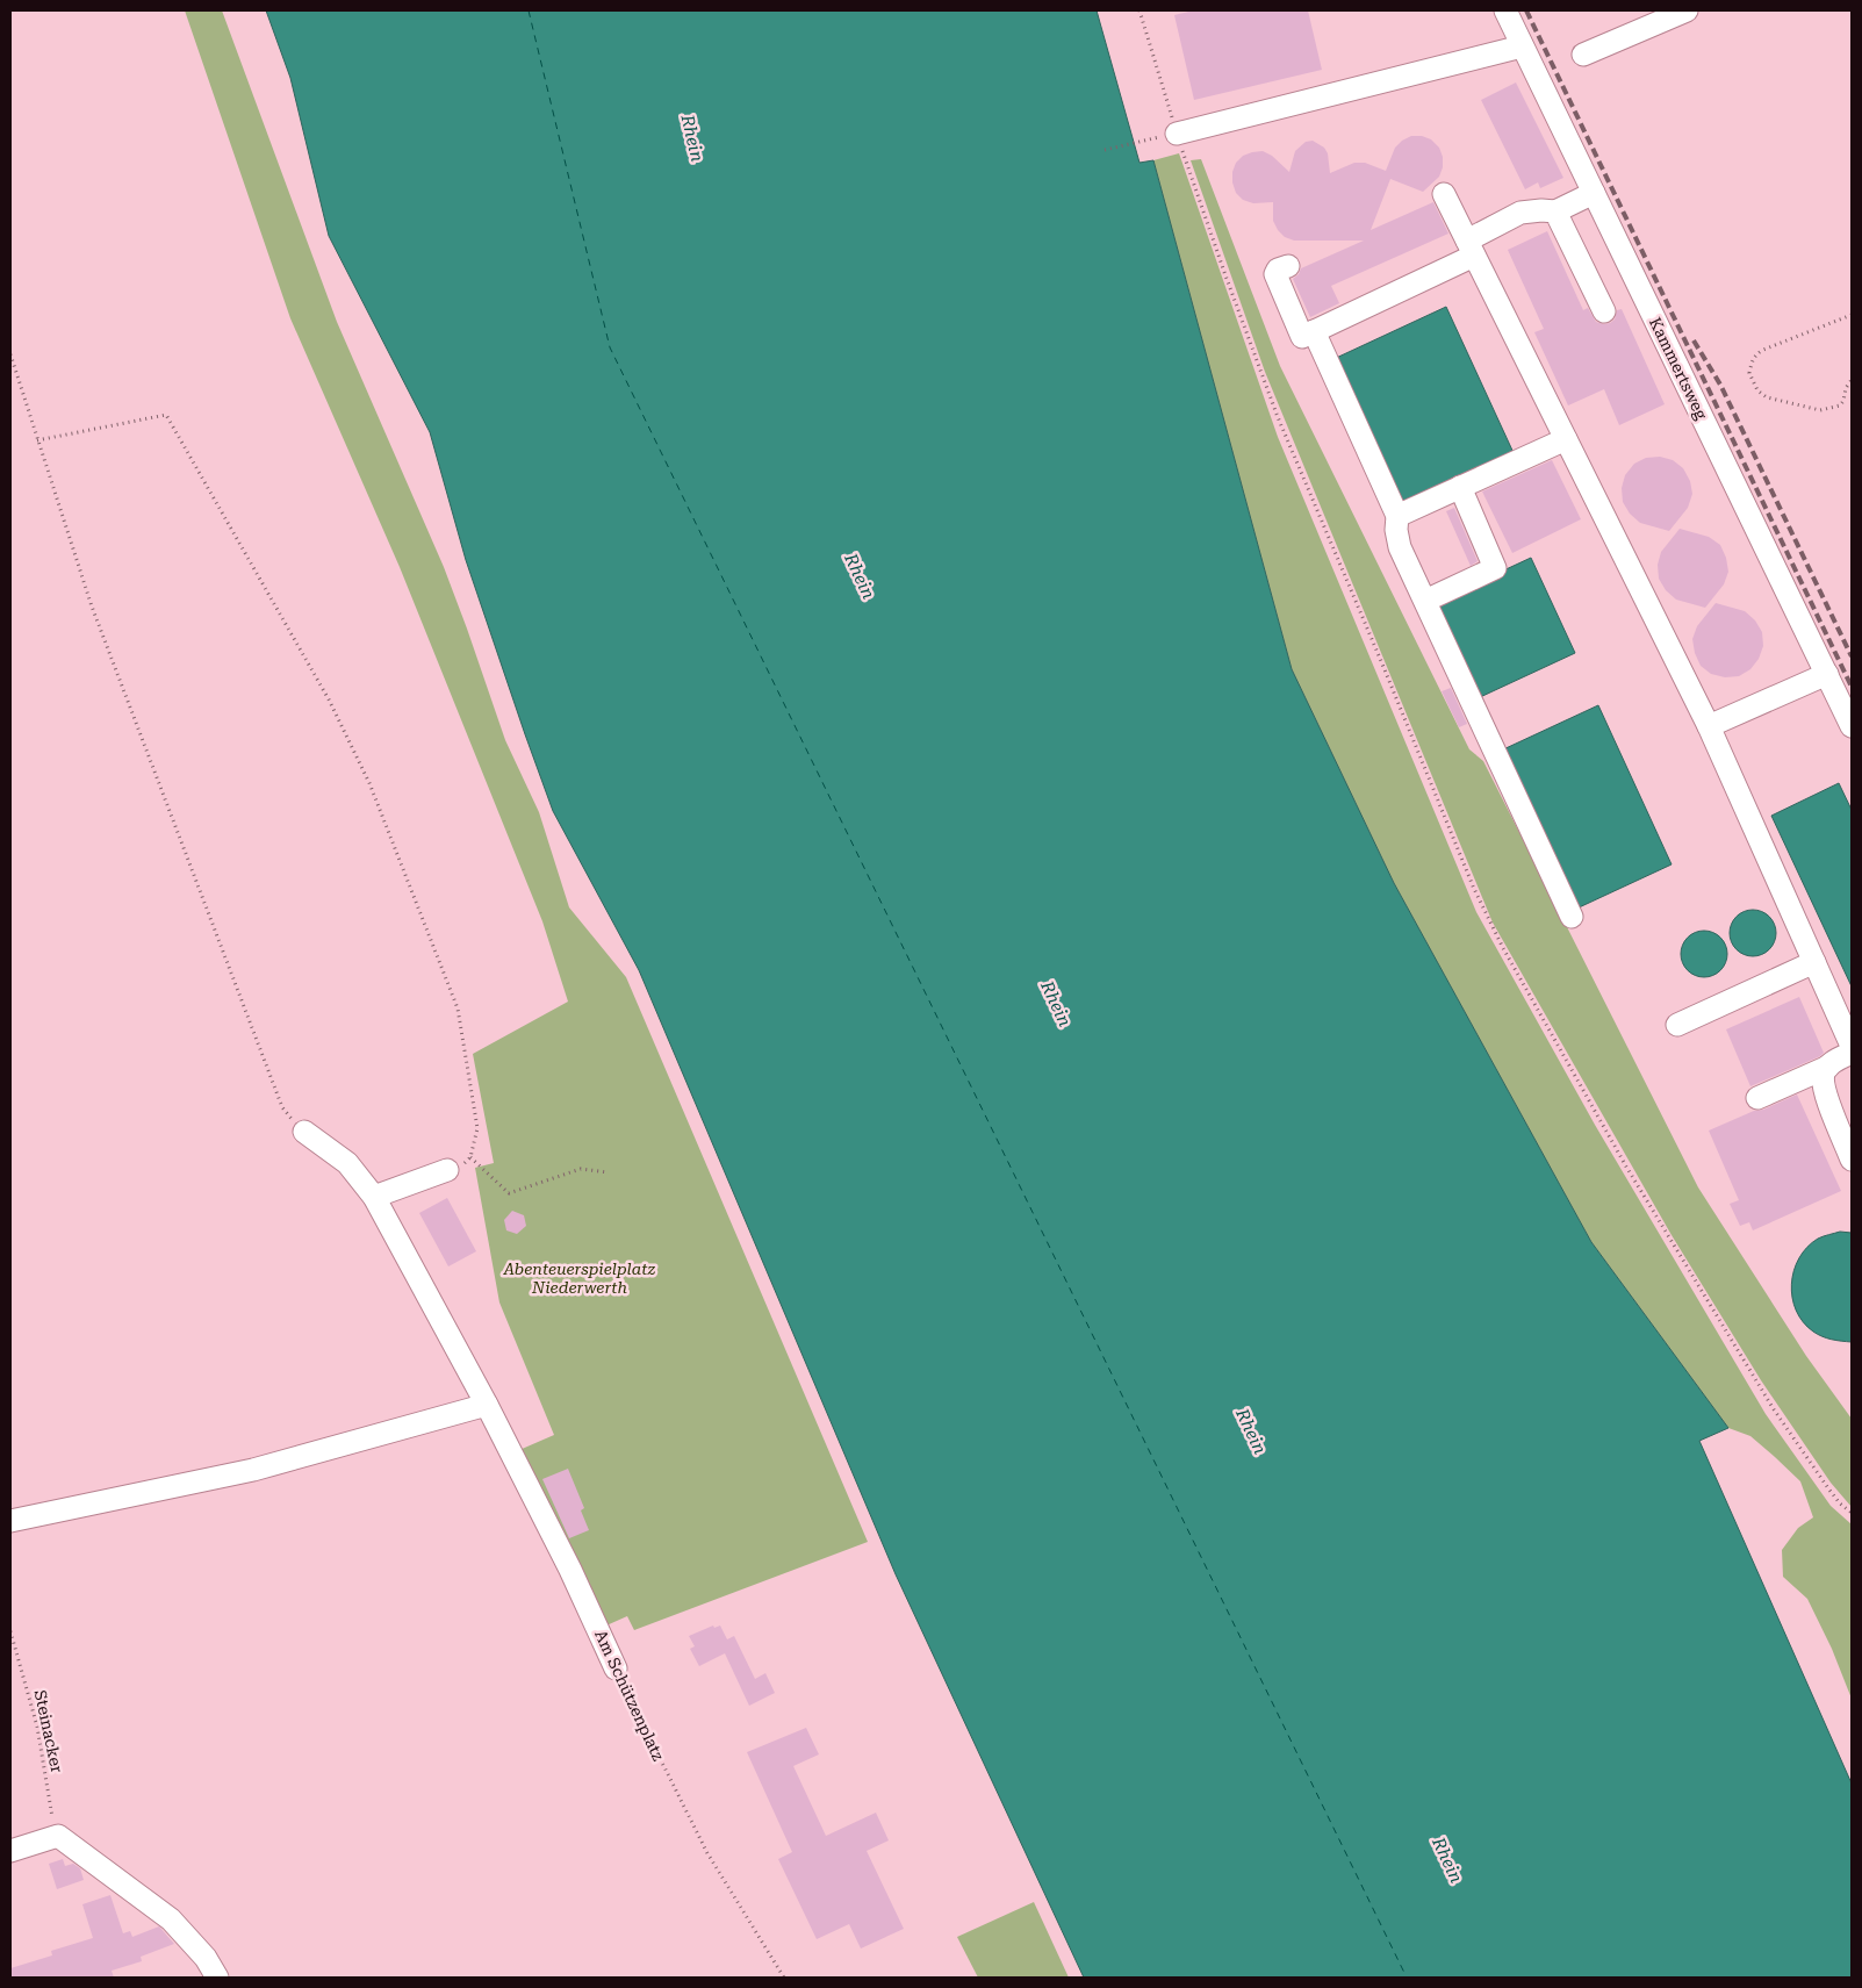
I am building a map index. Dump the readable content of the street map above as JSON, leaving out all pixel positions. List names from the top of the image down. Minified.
{"streets":{"street":["Kammertsweg","Am Schützenplatz"],"path":["Steinacker"]},"water":["Rhein"],"parks":["Abenteuerspielplatz Niederwerth"]}
